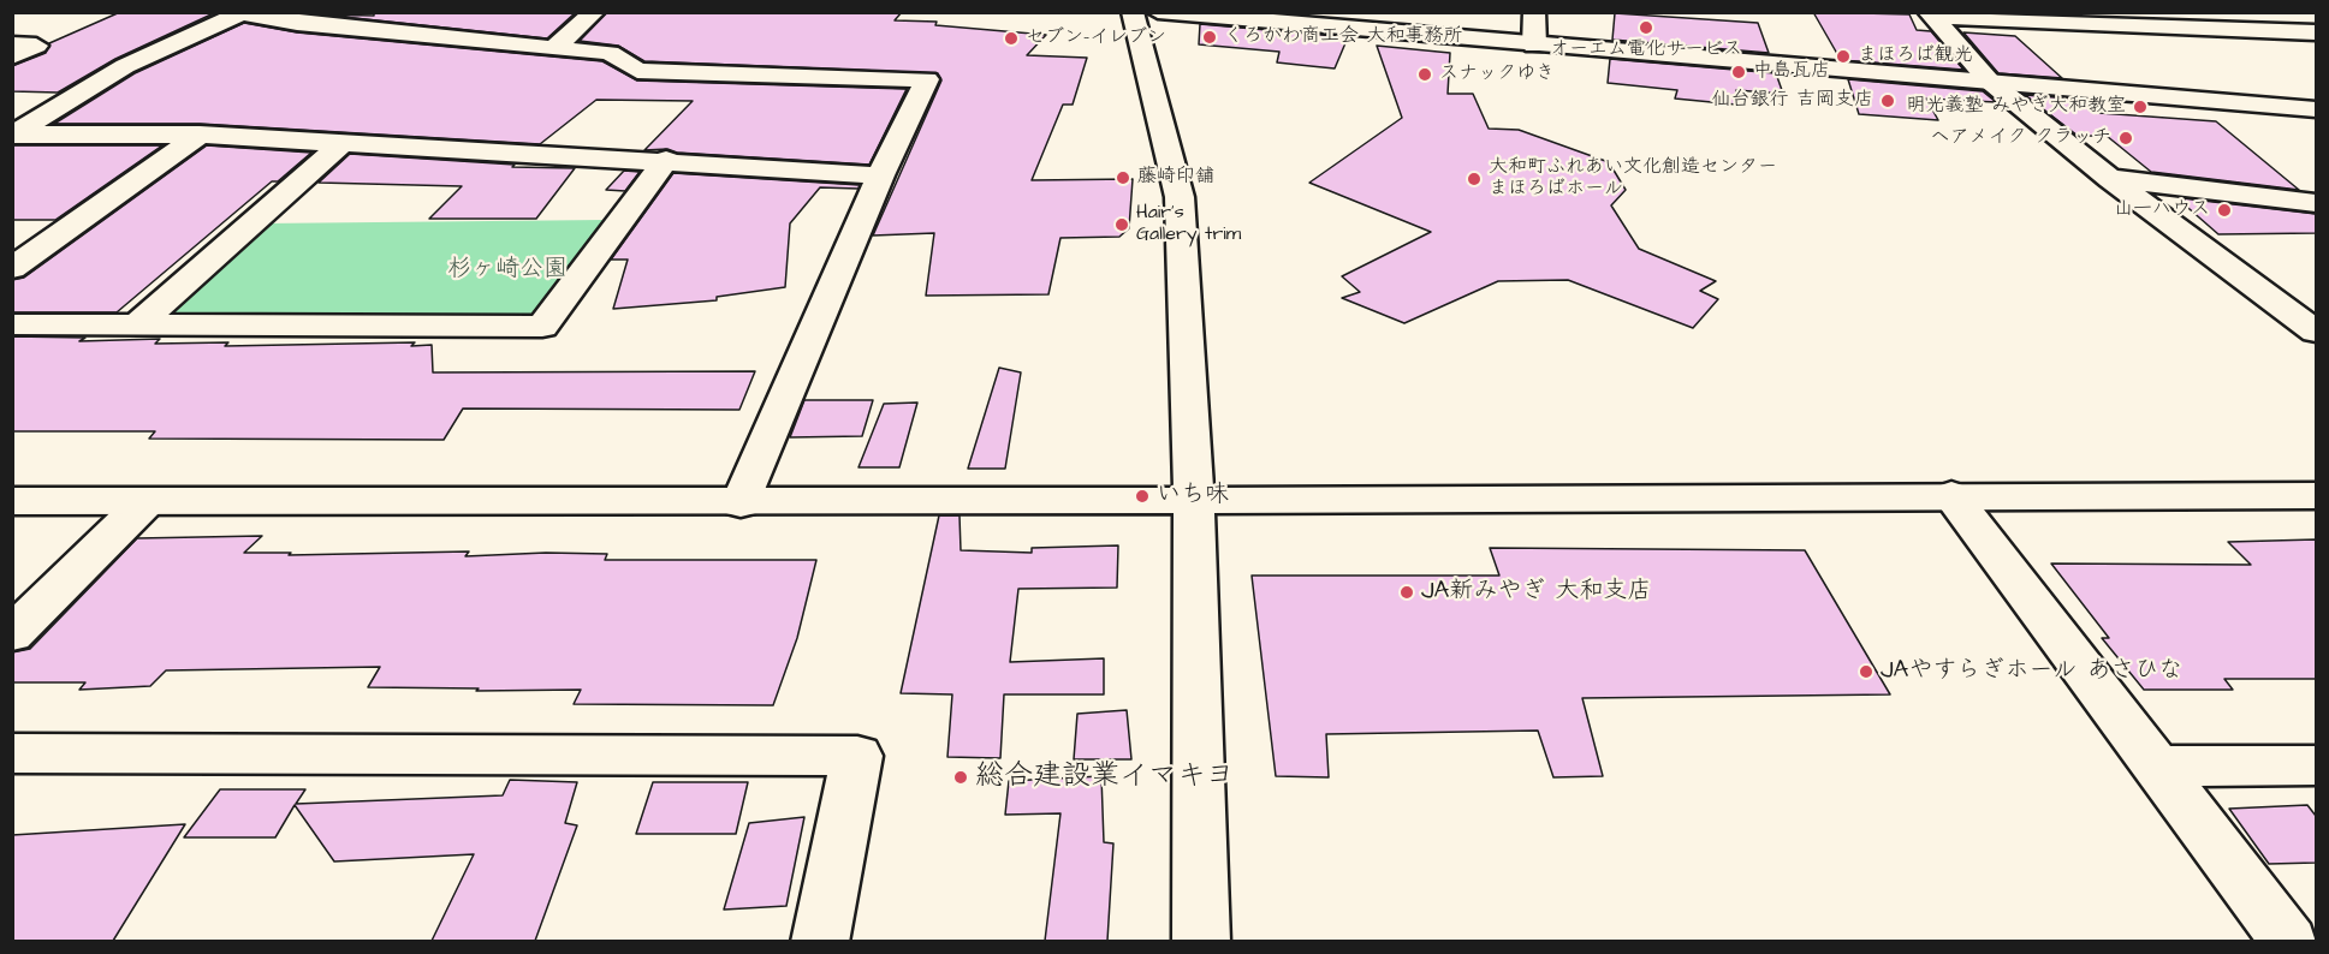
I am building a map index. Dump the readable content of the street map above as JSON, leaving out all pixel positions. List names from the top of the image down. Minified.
{"parks":["杉ヶ崎公園"],"places":["オーエム電化サービス","くろかわ商工会 大和事務所","セブン-イレブン","まほろば観光","中島瓦店","スナックゆき","仙台銀行 吉岡支店","明光義塾 みやぎ大和教室","ヘアメイク クラッチ","藤崎印舗","大和町ふれあい文化創造センター まほろばホール","山一ハウス","Hair's Gallery trim","いち味","JA新みやぎ 大和支店","JAやすらぎホール あさひな","総合建設業イマキヨ"]}
